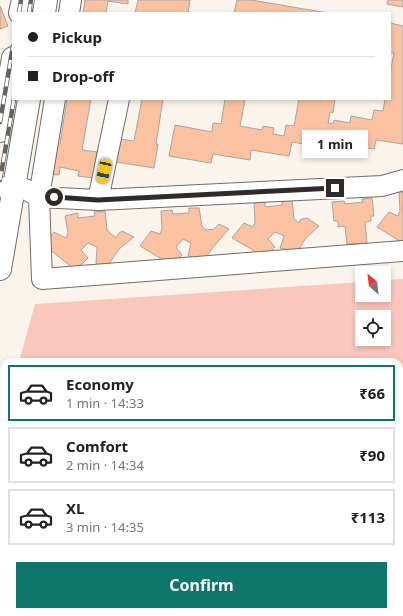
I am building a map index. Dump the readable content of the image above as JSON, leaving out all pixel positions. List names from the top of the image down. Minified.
{"north":"top left","page":{"banner":["Pickup","Drop-off"],"bubble":"1 min","list":[{"name":"Economy","note":"1 min · 14:33","value":"₹66"},{"name":"Comfort","note":"2 min · 14:34","value":"₹90"},{"name":"XL","note":"3 min · 14:35","value":"₹113"}],"buttons":"Confirm"}}
